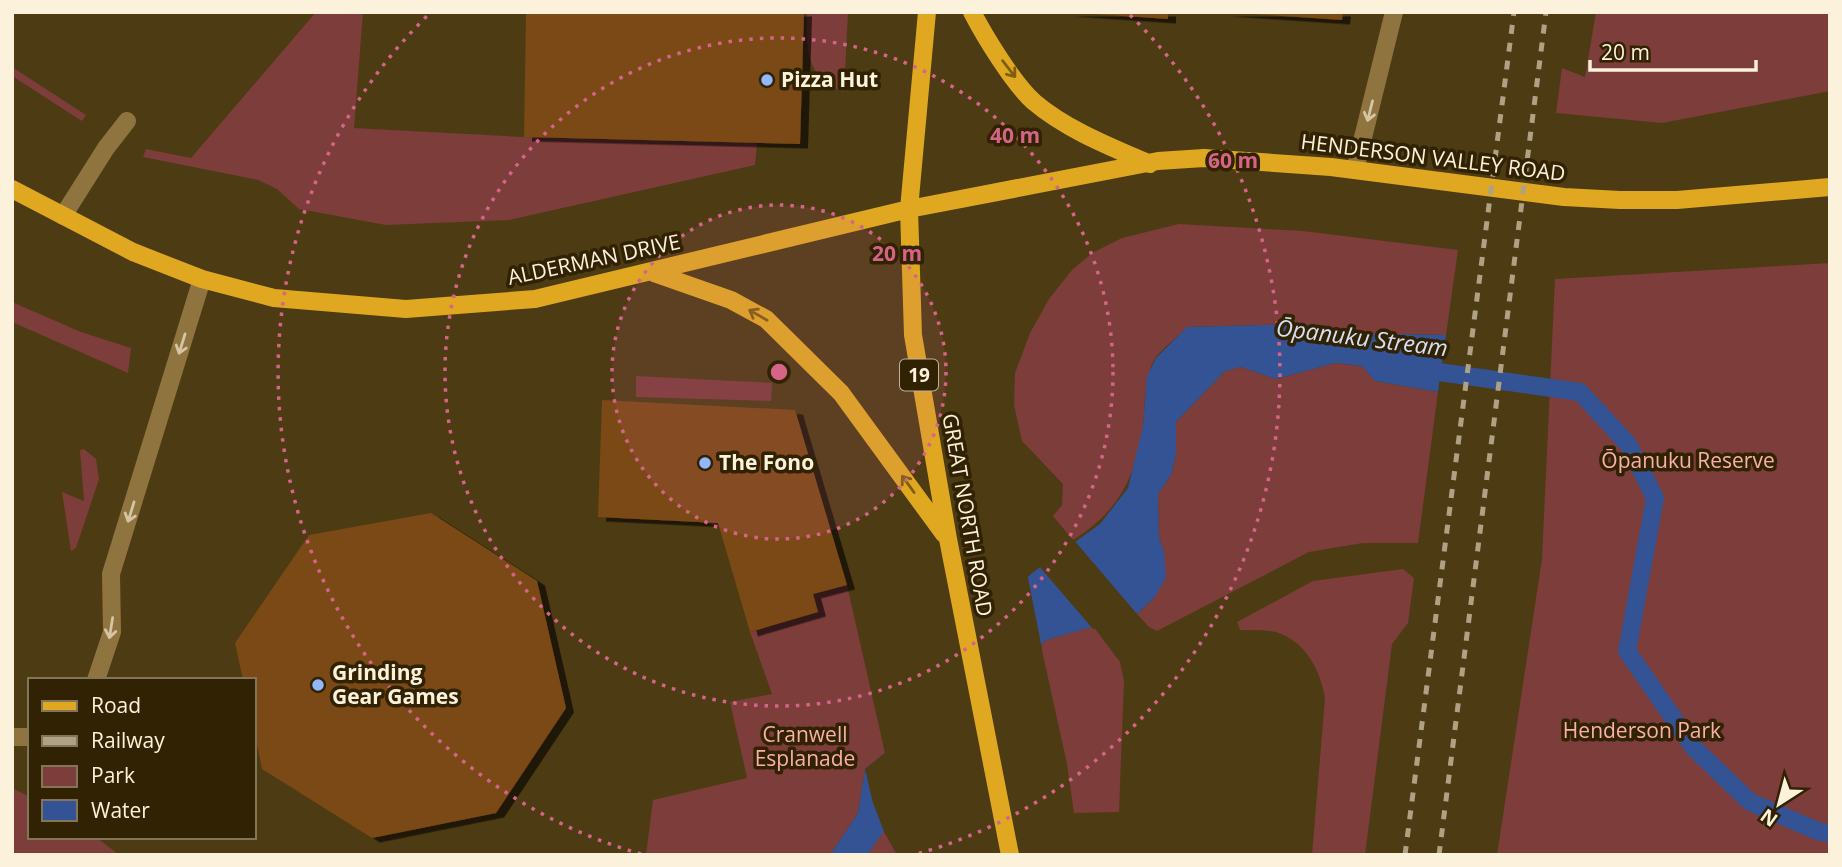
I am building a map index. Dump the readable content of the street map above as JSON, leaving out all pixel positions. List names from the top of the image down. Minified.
{"streets":{"main road":["HENDERSON VALLEY ROAD","ALDERMAN DRIVE","19","GREAT NORTH ROAD"]},"crossings":[["HENDERSON VALLEY ROAD","ALDERMAN DRIVE"],["HENDERSON VALLEY ROAD","GREAT NORTH ROAD"],["ALDERMAN DRIVE","GREAT NORTH ROAD"]],"water":["Ōpanuku Stream"],"parks":["Ōpanuku Reserve","Henderson Park","Cranwell Esplanade"],"places":["Pizza Hut","The Fono","Grinding Gear Games"],"legend":["Road","Railway","Park","Water"],"scale_bar":"20 m","north":"bottom left","rings":["40 m","60 m","20 m"]}
